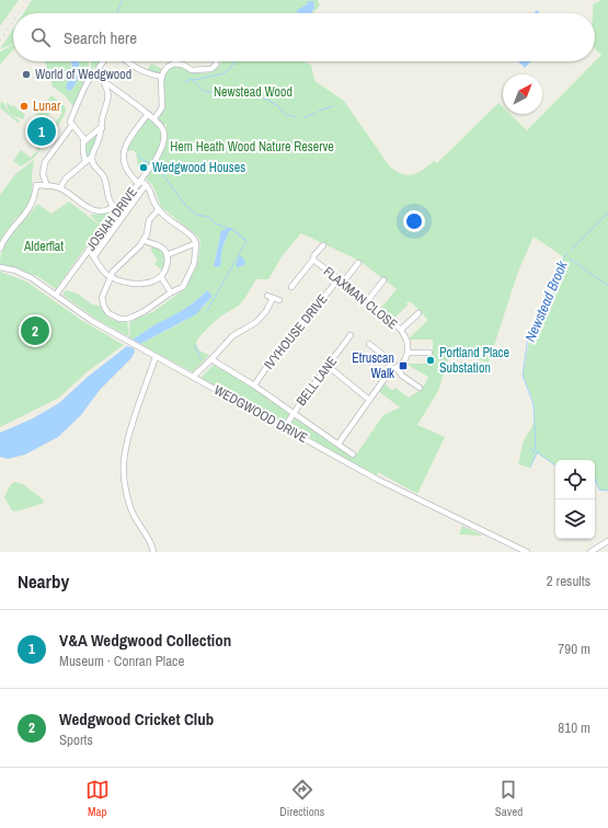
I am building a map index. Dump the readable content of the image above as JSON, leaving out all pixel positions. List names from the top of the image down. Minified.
{"streets":{"street":["JOSIAH DRIVE","FLAXMAN CLOSE","IVYHOUSE DRIVE","BELL LANE","WEDGWOOD DRIVE"]},"crossings":[["JOSIAH DRIVE","WEDGWOOD DRIVE"],["FLAXMAN CLOSE","IVYHOUSE DRIVE"],["BELL LANE","WEDGWOOD DRIVE"]],"water":["Newstead Brook"],"parks":["Newstead Wood","Hem Heath Wood Nature Reserve","Alderflat"],"places":{"other":["World of Wedgwood","Lunar","Wedgwood Houses","Portland Place Substation"],"transit":["Etruscan Walk"]},"north":"top right","page":{"search":"Search here","pins":["1","2"],"heading":["Nearby","2 results"],"list":[{"mark":"1","name":"V&A Wedgwood Collection","note":"Museum · Conran Place","value":"790 m"},{"mark":"2","name":"Wedgwood Cricket Club","note":"Sports","value":"810 m"}],"nav":["Map","Directions","Saved"]}}
